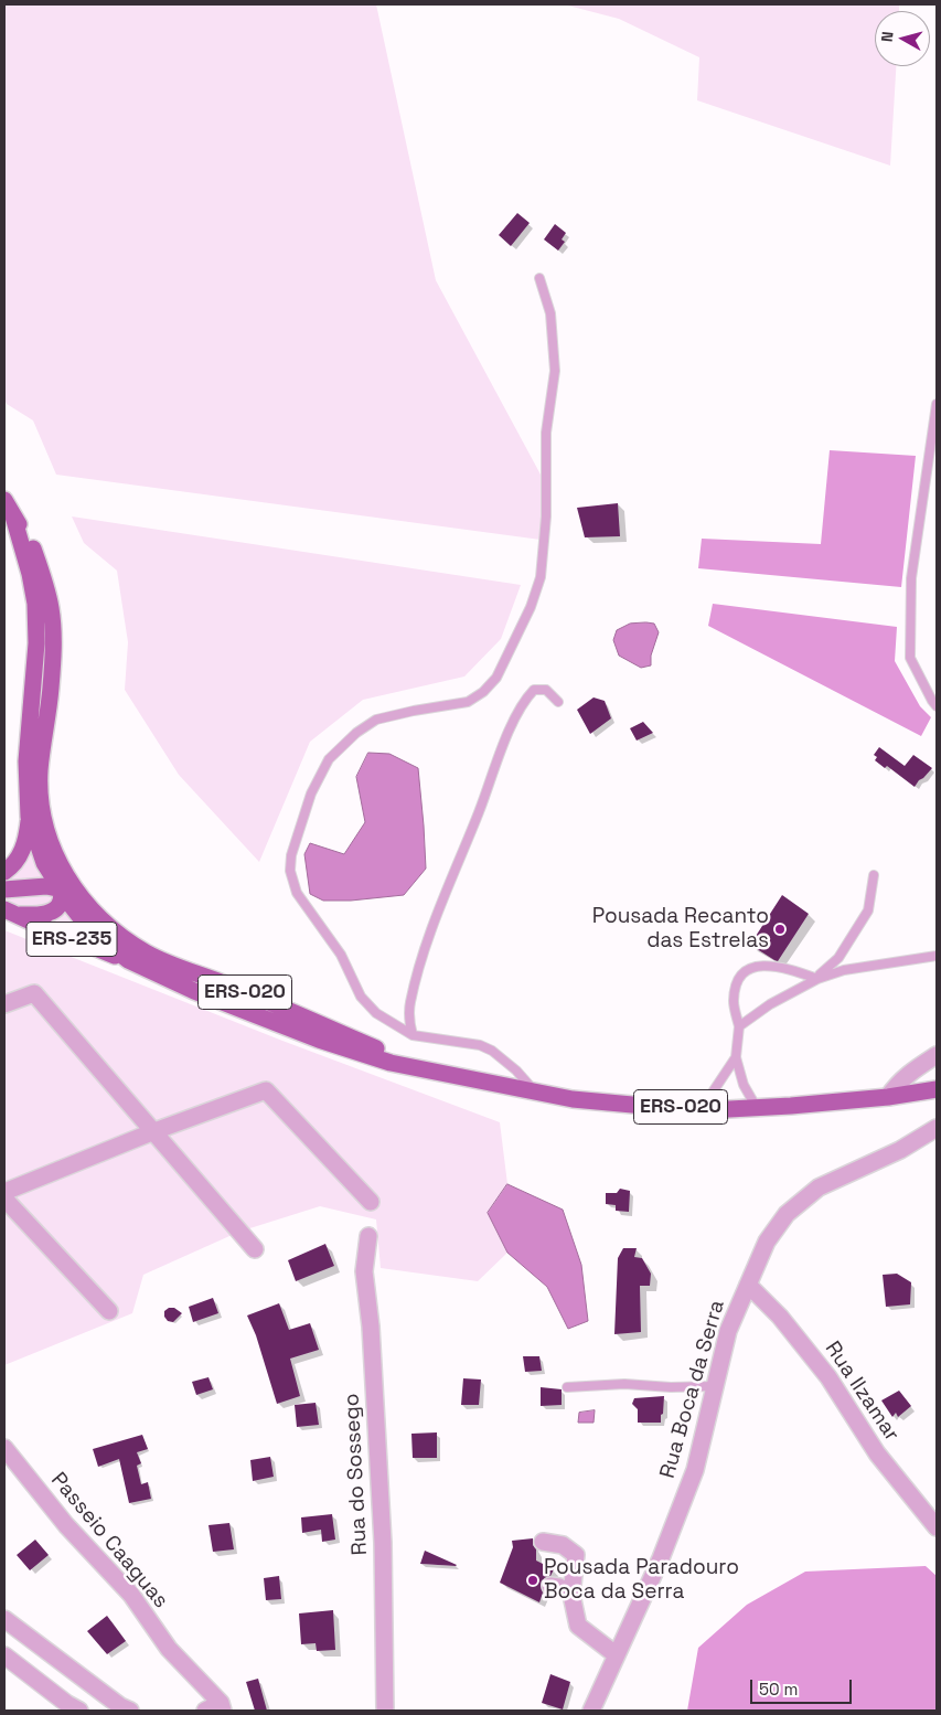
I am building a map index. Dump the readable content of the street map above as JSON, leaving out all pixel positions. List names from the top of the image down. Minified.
{"streets":{"main road":["ERS-235","ERS-020"],"street":["Rua Boca da Serra","Rua Ilzamar","Rua do Sossego","Passeio Caaguas"]},"crossings":[["ERS-235","ERS-020"],["Rua Boca da Serra","Rua Ilzamar"]],"places":["Pousada Recanto das Estrelas","Pousada Paradouro Boca da Serra"],"scale_bar":"50 m","north":"left"}
